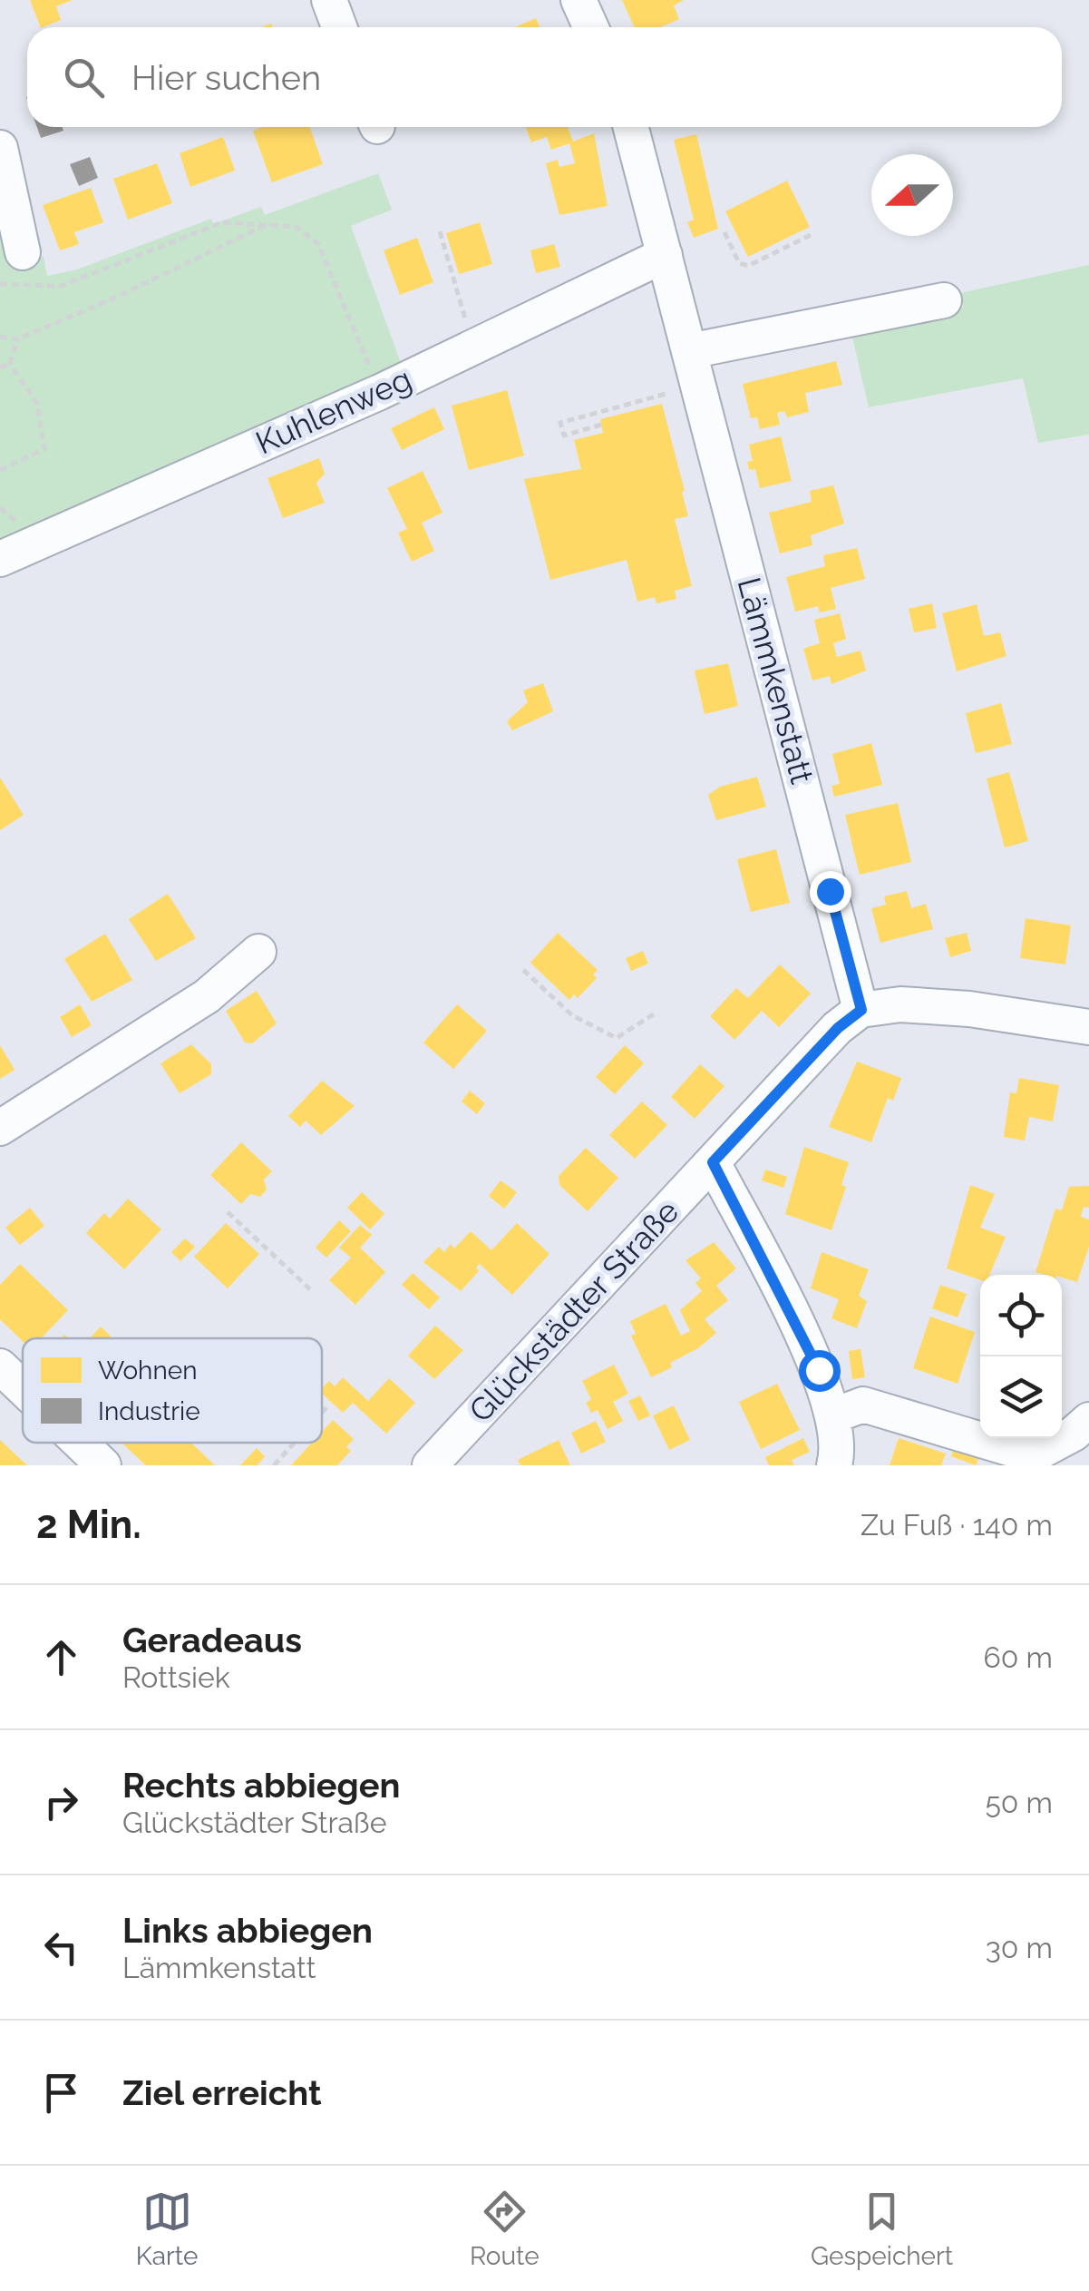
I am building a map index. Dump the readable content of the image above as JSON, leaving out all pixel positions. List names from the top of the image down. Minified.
{"streets":{"street":["Kuhlenweg","Lämmkenstatt","Glückstädter Straße"]},"crossings":[["Kuhlenweg","Lämmkenstatt"],["Lämmkenstatt","Glückstädter Straße"]],"legend":["Wohnen","Industrie"],"north":"left","page":{"search":"Hier suchen","heading":["2 Min.","Zu Fuß · 140 m"],"list":[["Geradeaus","Rottsiek","60 m"],["Rechts abbiegen","Glückstädter Straße","50 m"],["Links abbiegen","Lämmkenstatt","30 m"],"Ziel erreicht"],"nav":["Karte","Route","Gespeichert"]}}
